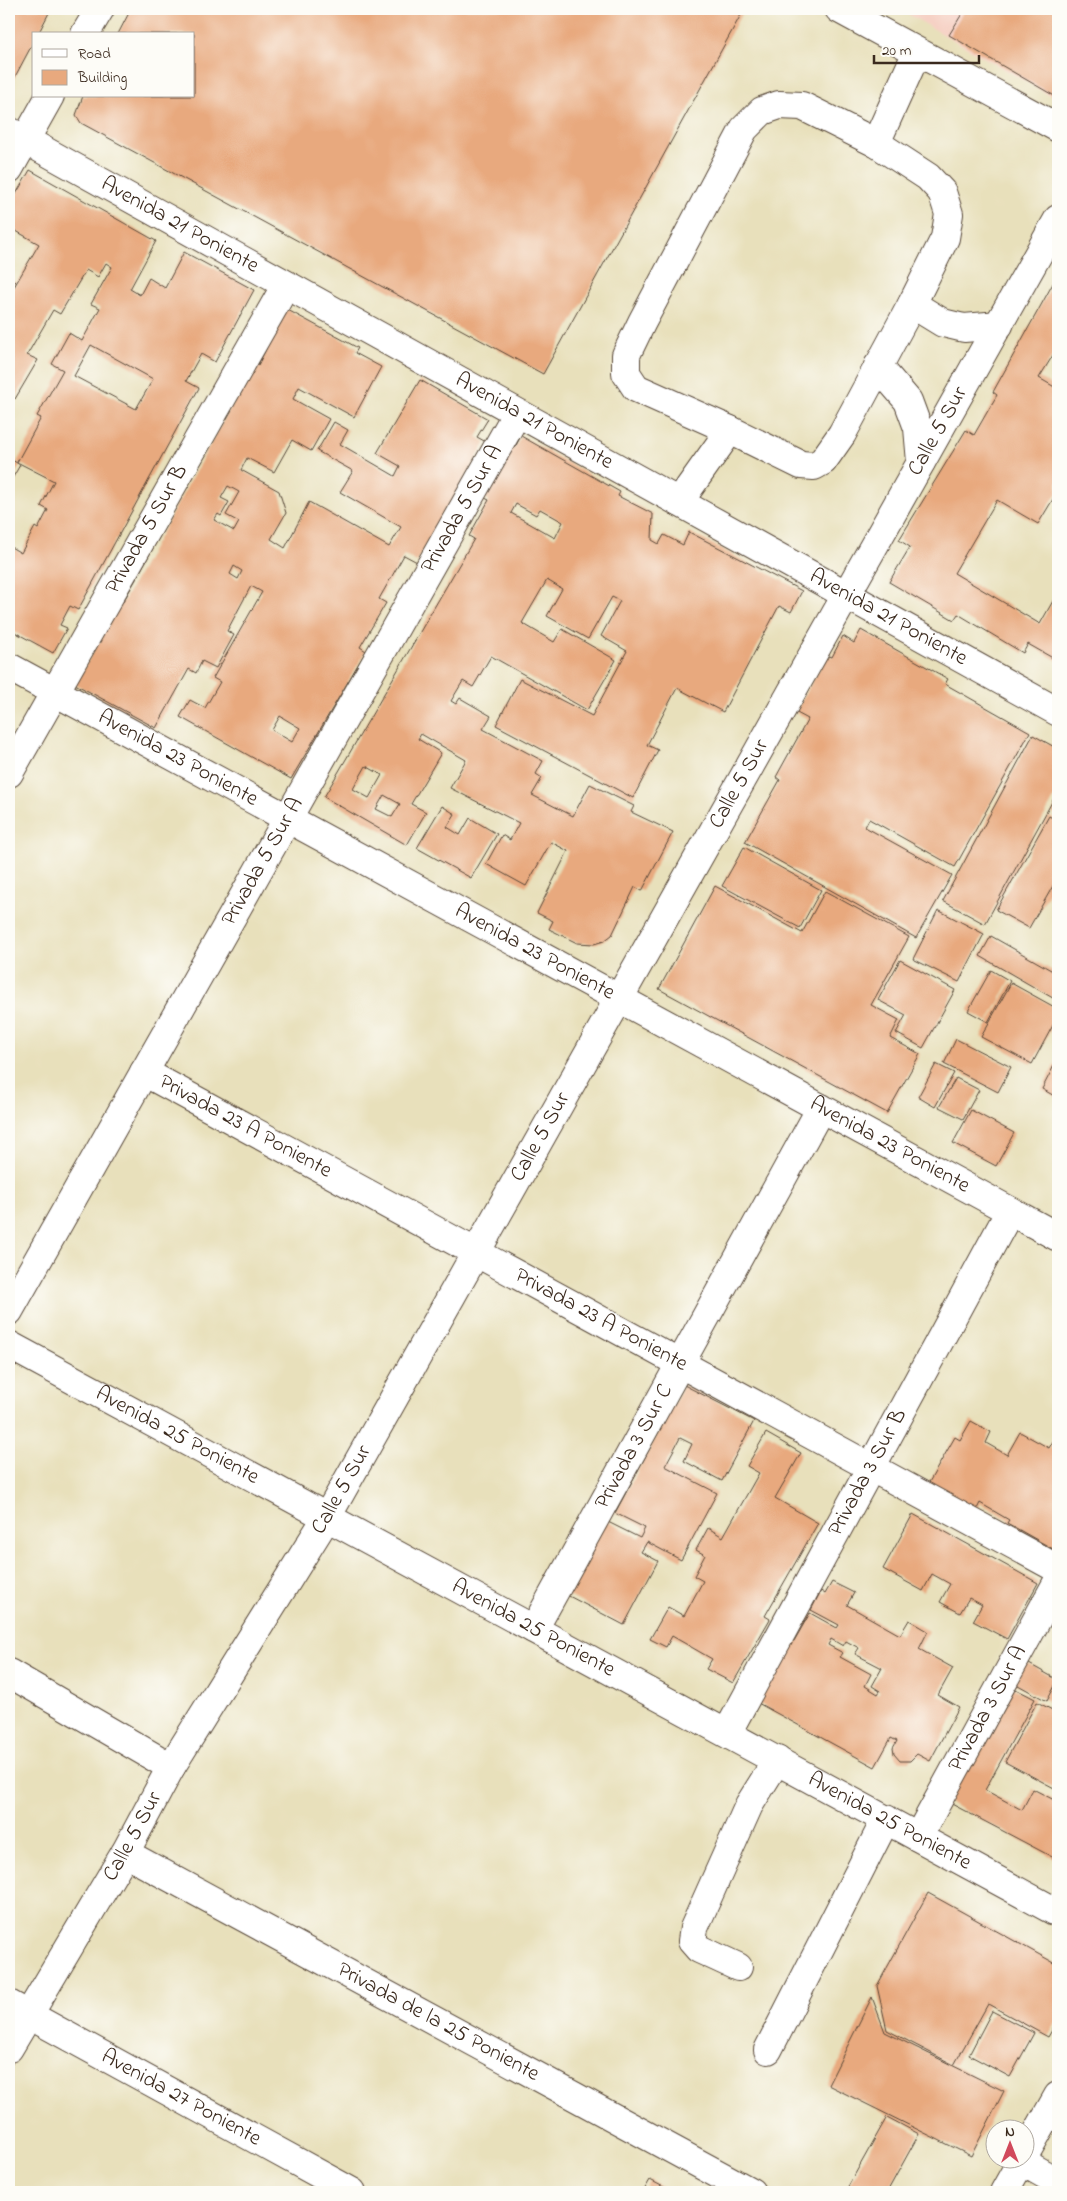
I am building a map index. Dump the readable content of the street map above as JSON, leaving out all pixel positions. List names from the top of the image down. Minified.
{"streets":{"street":["Avenida 21 Poniente","Calle 5 Sur","Privada 5 Sur A","Privada 5 Sur B","Avenida 23 Poniente","Privada 23 A Poniente","Avenida 25 Poniente","Privada 3 Sur C","Privada 3 Sur B","Privada 3 Sur A","Privada de la 25 Poniente","Avenida 27 Poniente"]},"crossings":[["Avenida 21 Poniente","Calle 5 Sur"],["Avenida 21 Poniente","Privada 5 Sur A"],["Avenida 21 Poniente","Privada 5 Sur B"],["Calle 5 Sur","Avenida 23 Poniente"],["Calle 5 Sur","Privada 23 A Poniente"],["Calle 5 Sur","Avenida 25 Poniente"],["Calle 5 Sur","Privada de la 25 Poniente"],["Calle 5 Sur","Avenida 27 Poniente"],["Privada 5 Sur A","Avenida 23 Poniente"],["Privada 5 Sur A","Privada 23 A Poniente"],["Privada 5 Sur B","Avenida 23 Poniente"],["Avenida 23 Poniente","Privada 3 Sur C"],["Avenida 23 Poniente","Privada 3 Sur B"],["Privada 23 A Poniente","Privada 3 Sur C"],["Privada 23 A Poniente","Privada 3 Sur B"],["Avenida 25 Poniente","Privada 3 Sur C"],["Avenida 25 Poniente","Privada 3 Sur B"],["Avenida 25 Poniente","Privada 3 Sur A"]],"legend":["Road","Building"],"scale_bar":"20 m","north":"top"}
